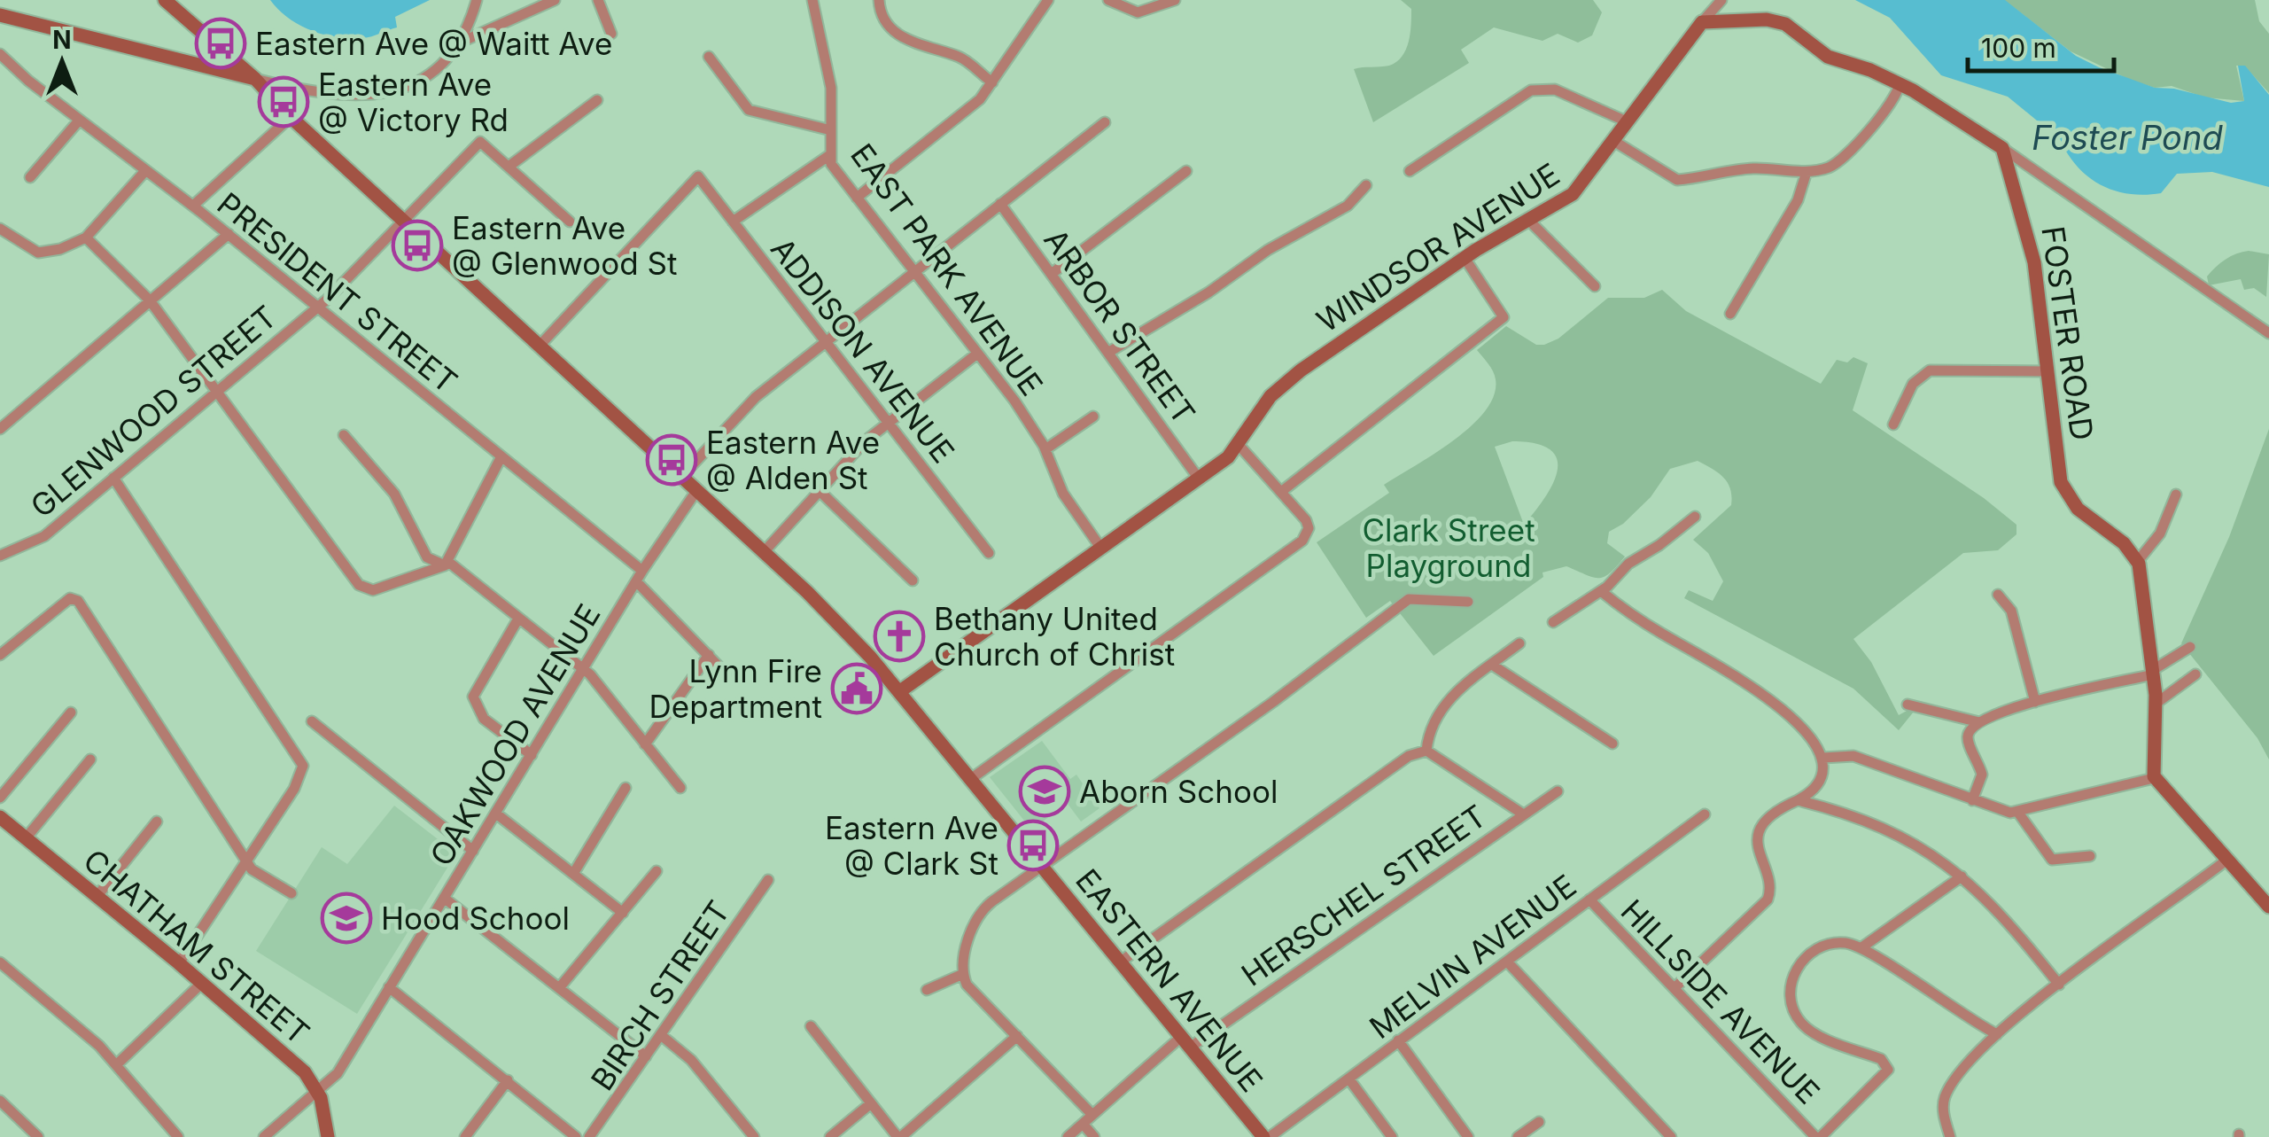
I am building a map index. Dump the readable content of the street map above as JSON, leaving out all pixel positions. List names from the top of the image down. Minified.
{"streets":{"main road":["WINDSOR AVENUE","FOSTER ROAD","CHATHAM STREET","EASTERN AVENUE"],"street":["EAST PARK AVENUE","PRESIDENT STREET","ARBOR STREET","ADDISON AVENUE","GLENWOOD STREET","OAKWOOD AVENUE","HERSCHEL STREET","MELVIN AVENUE","BIRCH STREET","HILLSIDE AVENUE"]},"crossings":[["WINDSOR AVENUE","EAST PARK AVENUE"],["WINDSOR AVENUE","ARBOR STREET"],["WINDSOR AVENUE","EASTERN AVENUE"],["PRESIDENT STREET","GLENWOOD STREET"],["PRESIDENT STREET","OAKWOOD AVENUE"],["ADDISON AVENUE","EASTERN AVENUE"],["GLENWOOD STREET","EASTERN AVENUE"],["OAKWOOD AVENUE","CHATHAM STREET"],["OAKWOOD AVENUE","EASTERN AVENUE"],["HERSCHEL STREET","EASTERN AVENUE"],["MELVIN AVENUE","EASTERN AVENUE"],["MELVIN AVENUE","HILLSIDE AVENUE"]],"water":["Foster Pond"],"parks":["Clark Street Playground"],"places":{"bus stop":["Eastern Ave @ Waitt Ave","Eastern Ave @ Victory Rd","Eastern Ave @ Glenwood St","Eastern Ave @ Alden St","Eastern Ave @ Clark St"],"church":["Bethany United Church of Christ"],"public building":["Lynn Fire Department"],"school or university":["Aborn School","Hood School"]},"scale_bar":"100 m","north":"top"}
